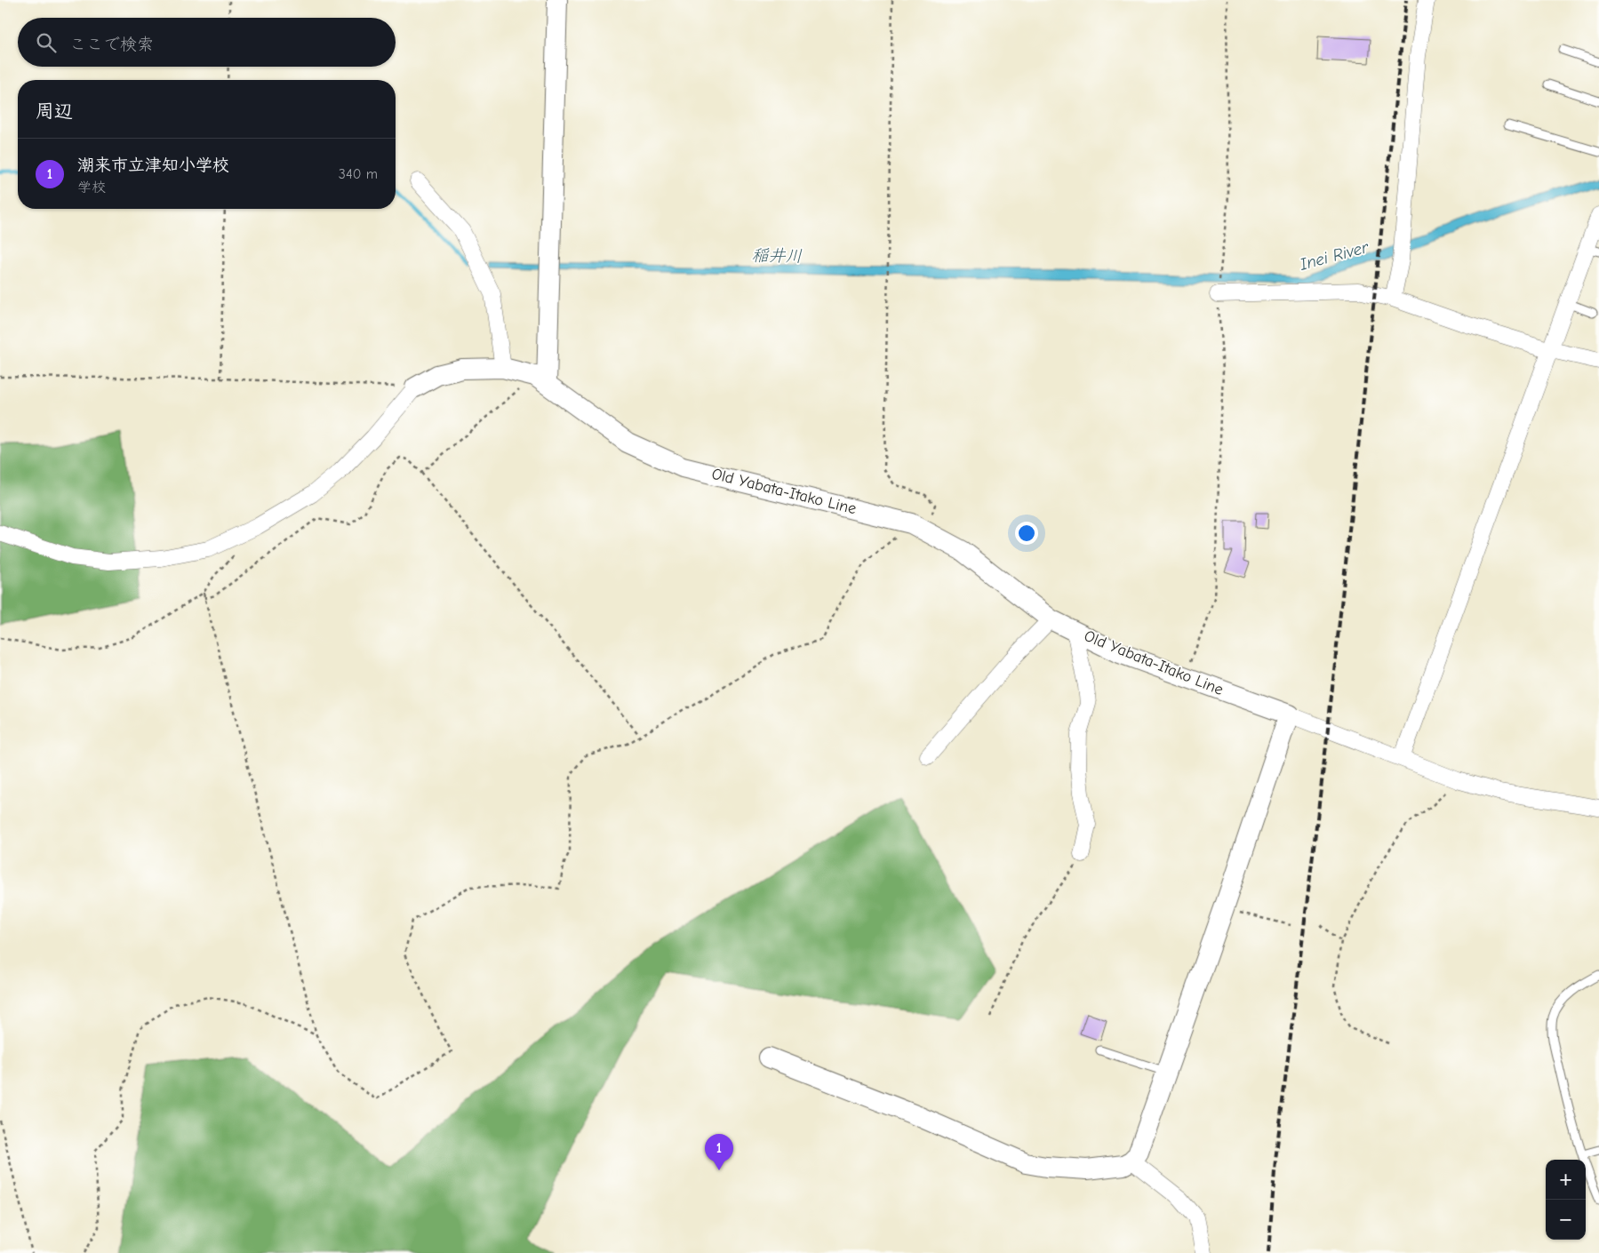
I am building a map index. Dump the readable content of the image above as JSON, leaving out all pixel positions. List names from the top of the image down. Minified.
{"streets":{"street":["Old Yabata-Itako Line"]},"water":["稲井川","Inei River"],"page":{"search":"ここで検索","heading":"周辺","list":[{"mark":"1","name":"潮来市立津知小学校","note":"学校","value":"340 m"}],"pins":"1","map_buttons":["+","−"]}}
